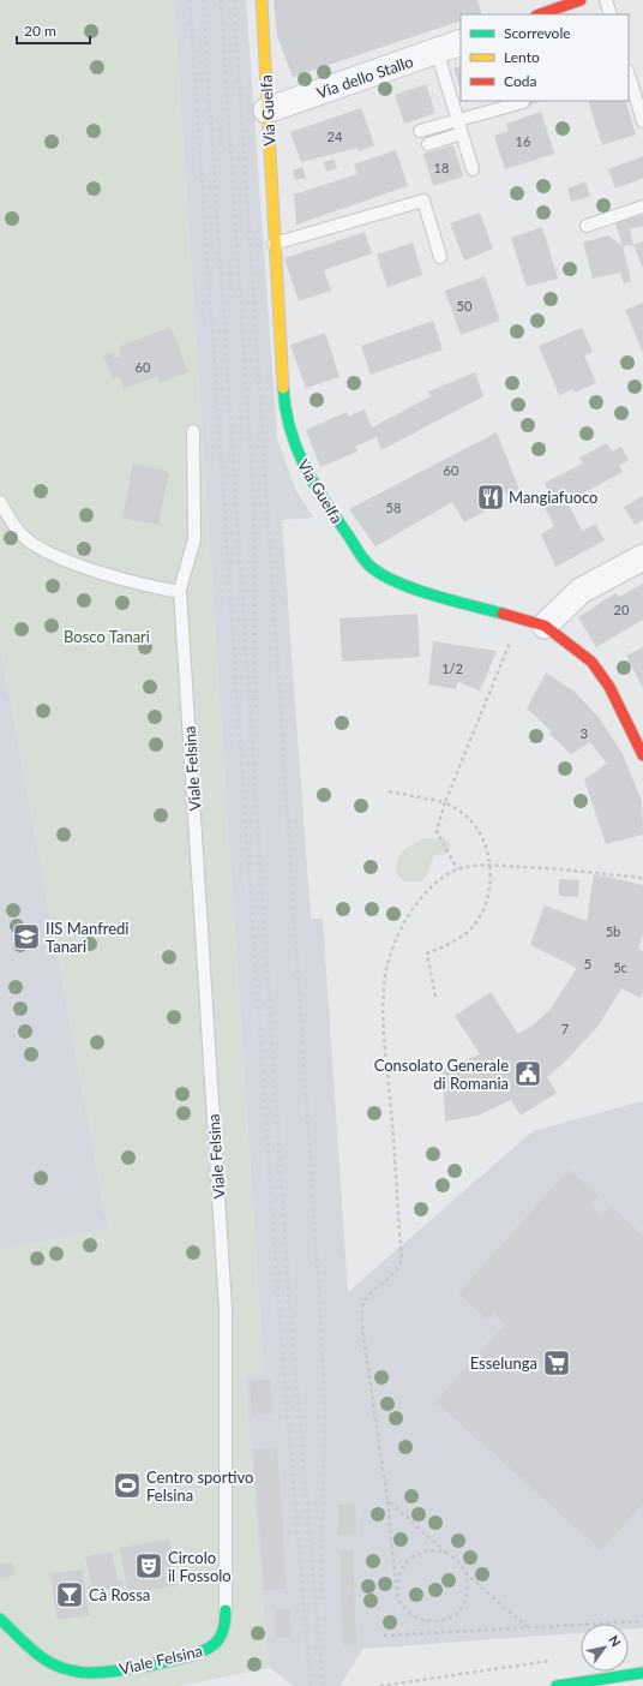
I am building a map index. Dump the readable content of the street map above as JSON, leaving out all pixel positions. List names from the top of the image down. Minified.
{"streets":{"street":["Via dello Stallo","Via Guelfa","Viale Felsina"]},"crossings":[["Via dello Stallo","Via Guelfa"]],"parks":["Bosco Tanari"],"places":{"restaurant":["Mangiafuoco"],"school or university":["IIS Manfredi Tanari"],"public building":["Consolato Generale di Romania"],"supermarket":["Esselunga"],"sports":["Centro sportivo Felsina"],"theatre":["Circolo il Fossolo"],"bar":["Cà Rossa"]},"house_numbers":["24","16","18","50","60","60","58","20","1/2","3","5b","5","5c","7"],"legend":["Scorrevole","Lento","Coda"],"scale_bar":"20 m","north":"top right"}
